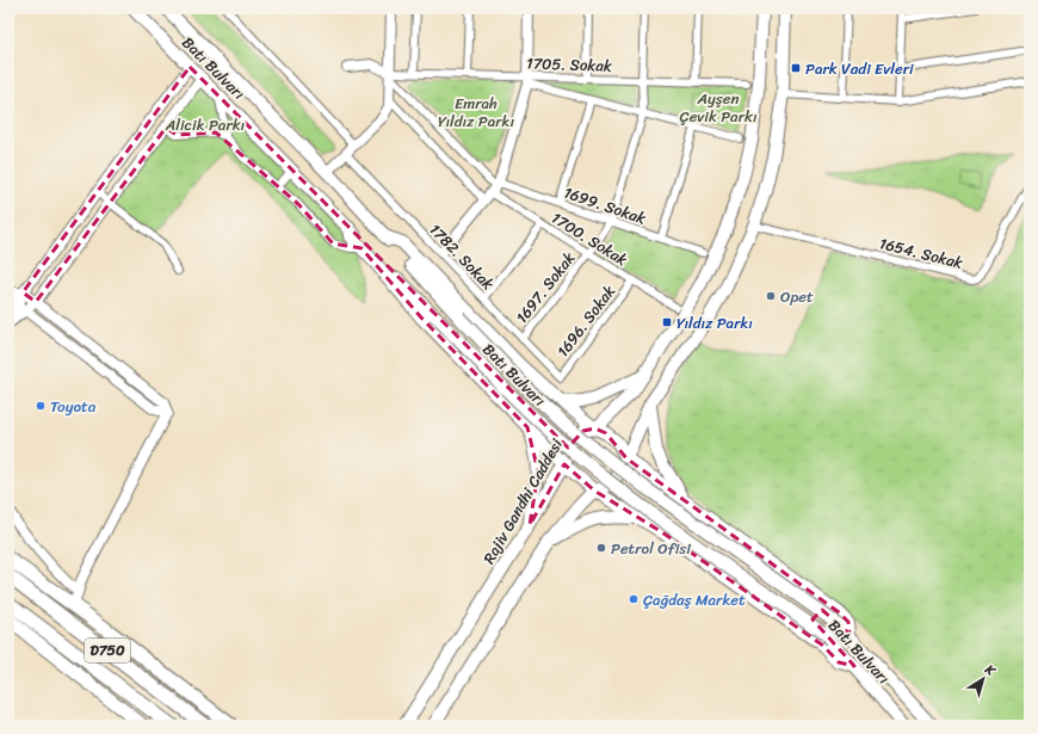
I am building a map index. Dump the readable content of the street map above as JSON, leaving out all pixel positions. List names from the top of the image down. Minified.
{"streets":{"highway":["D750"],"main road":["Batı Bulvarı","Rajiv Gandhi Caddesi"],"street":["1705. Sokak","1699. Sokak","1700. Sokak","1654. Sokak","1782. Sokak","1697. Sokak","1696. Sokak"]},"crossings":[["1705. Sokak","1697. Sokak"],["1699. Sokak","1700. Sokak"],["1699. Sokak","1697. Sokak"],["1700. Sokak","1697. Sokak"],["1700. Sokak","1696. Sokak"],["1782. Sokak","1697. Sokak"],["1782. Sokak","1696. Sokak"]],"parks":["Ayşen Çevik Parkı","Emrah Yıldız Parkı","Alicik Parkı"],"places":{"transit":["Park Vadi Evleri","Yıldız Parkı"],"other":["Opet","Toyota","Petrol Ofisi","Çağdaş Market"]},"north":"top right"}
